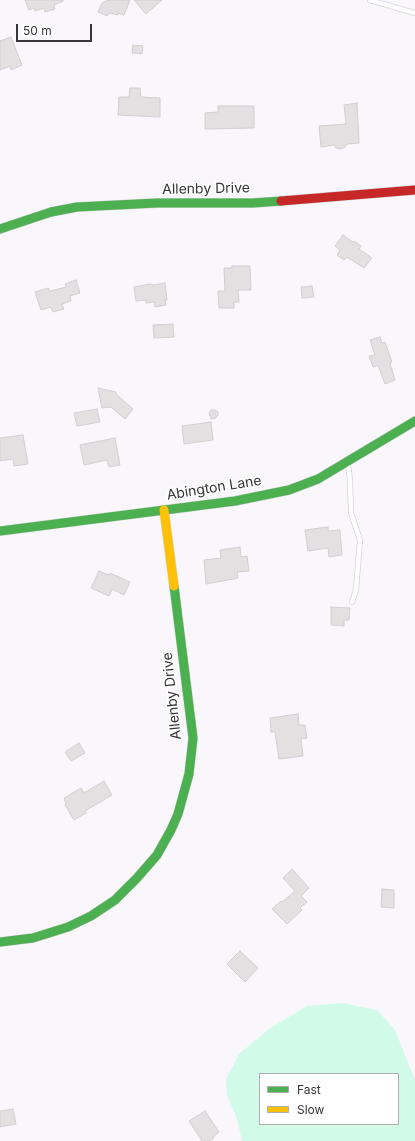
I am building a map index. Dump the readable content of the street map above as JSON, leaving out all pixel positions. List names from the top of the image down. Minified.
{"streets":{"street":["Allenby Drive","Abington Lane"]},"crossings":[["Allenby Drive","Abington Lane"]],"legend":["Fast","Slow"],"scale_bar":"50 m"}
